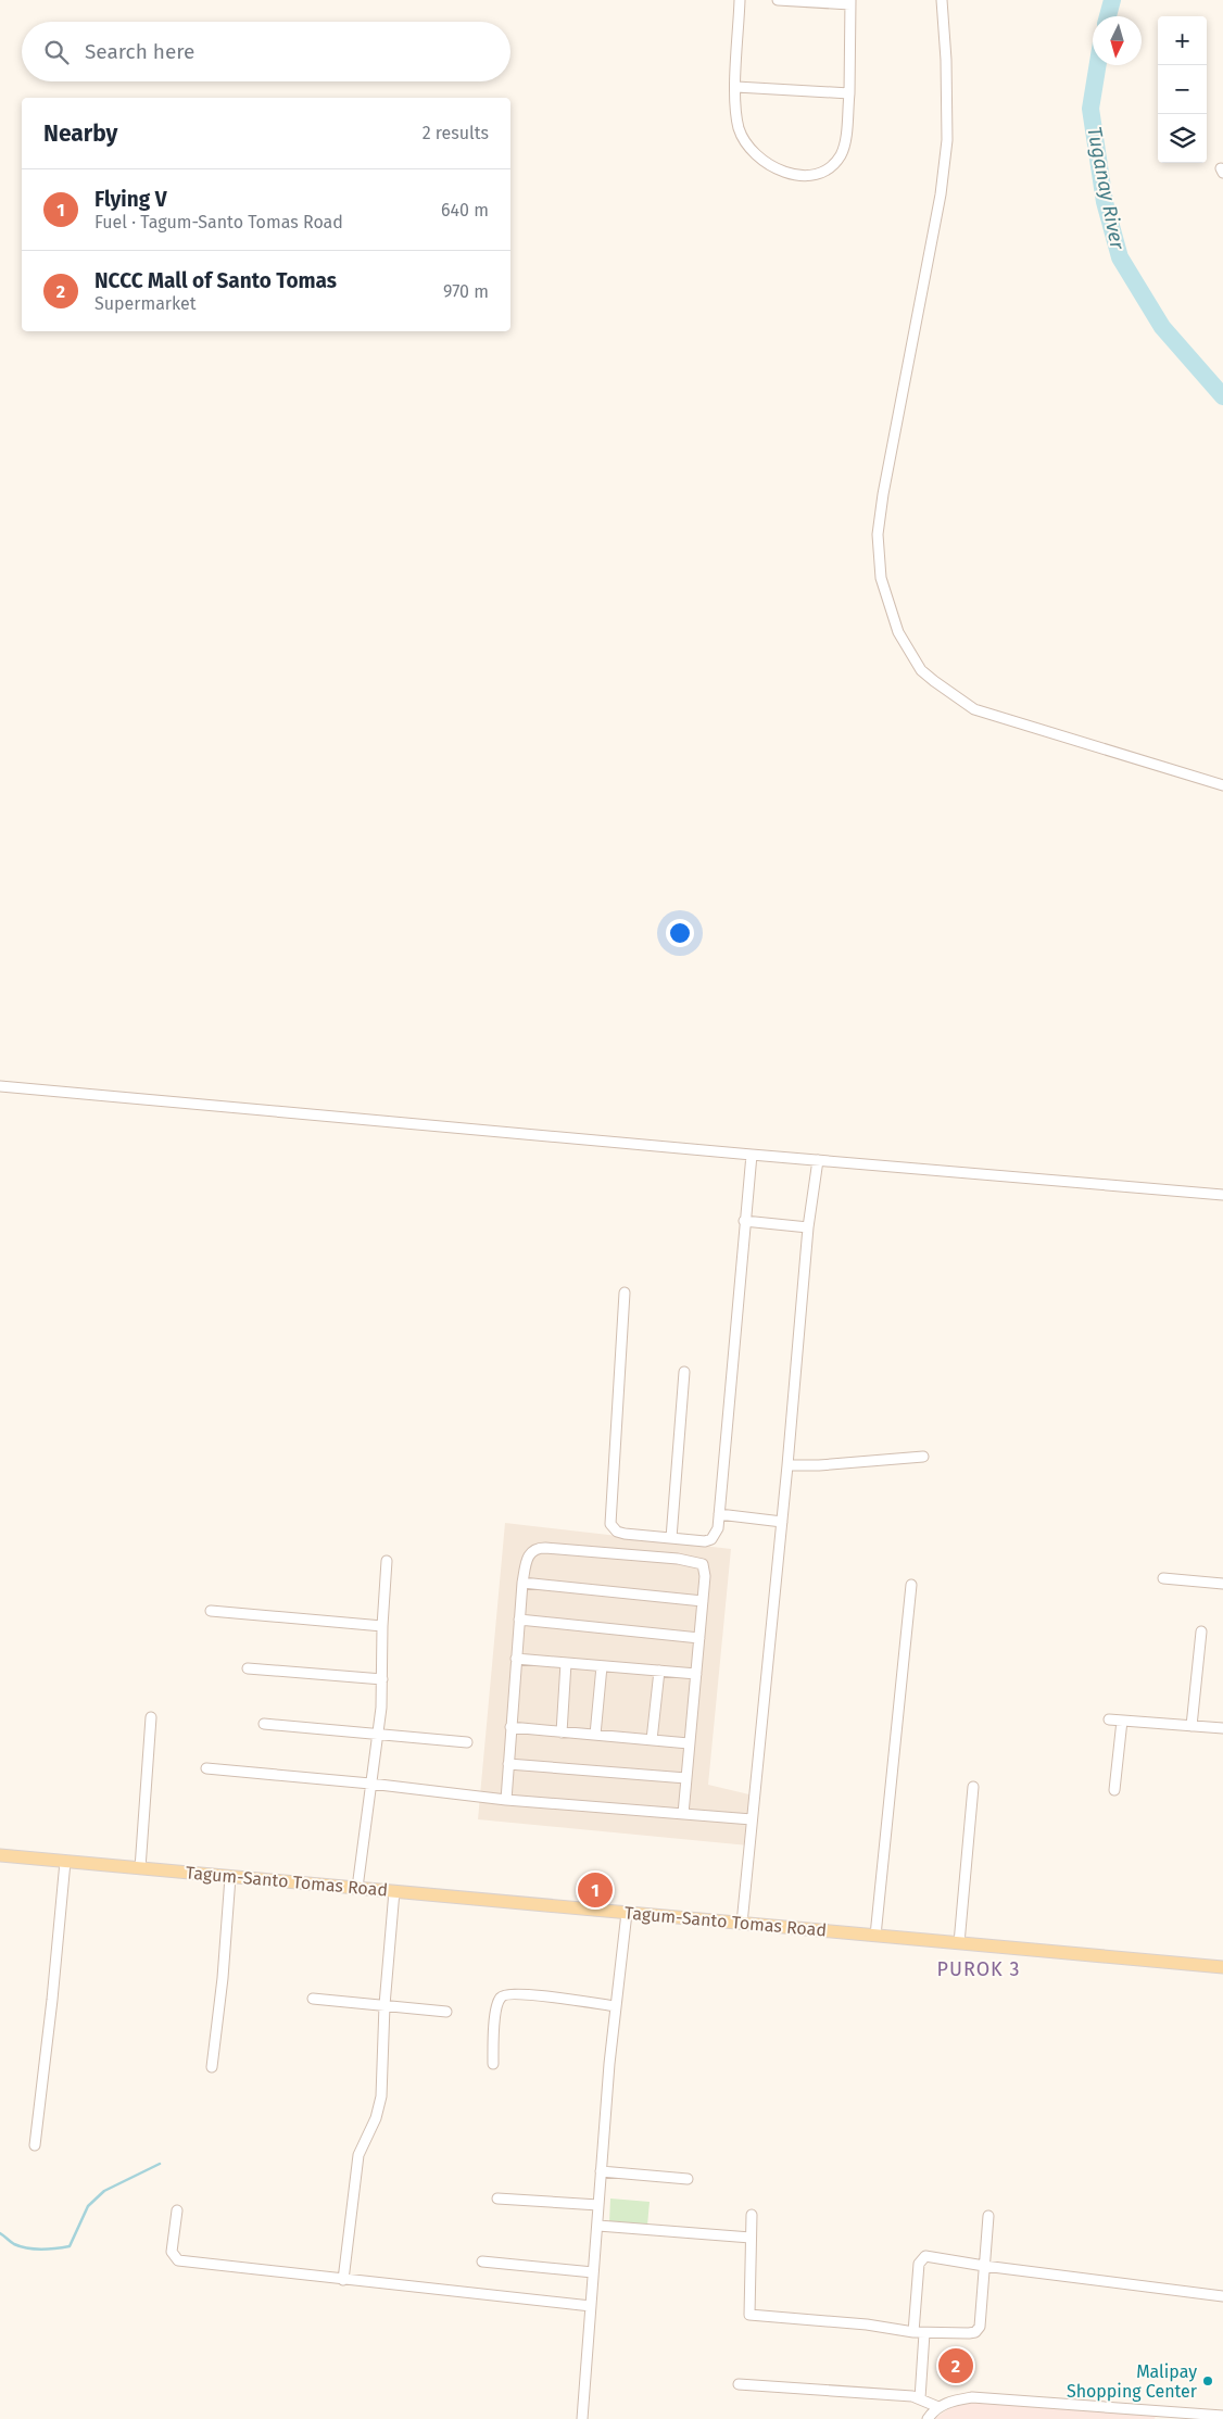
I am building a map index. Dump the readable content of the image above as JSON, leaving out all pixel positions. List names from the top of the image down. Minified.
{"streets":{"main road":["Tagum-Santo Tomas Road"]},"districts":["PUROK 3"],"water":["Tuganay River"],"places":["Malipay Shopping Center"],"north":"bottom","page":{"map_buttons":["+","−"],"search":"Search here","heading":["Nearby","2 results"],"list":[{"mark":"1","name":"Flying V","note":"Fuel · Tagum-Santo Tomas Road","value":"640 m"},{"mark":"2","name":"NCCC Mall of Santo Tomas","note":"Supermarket","value":"970 m"}],"pins":["1","2"]}}
